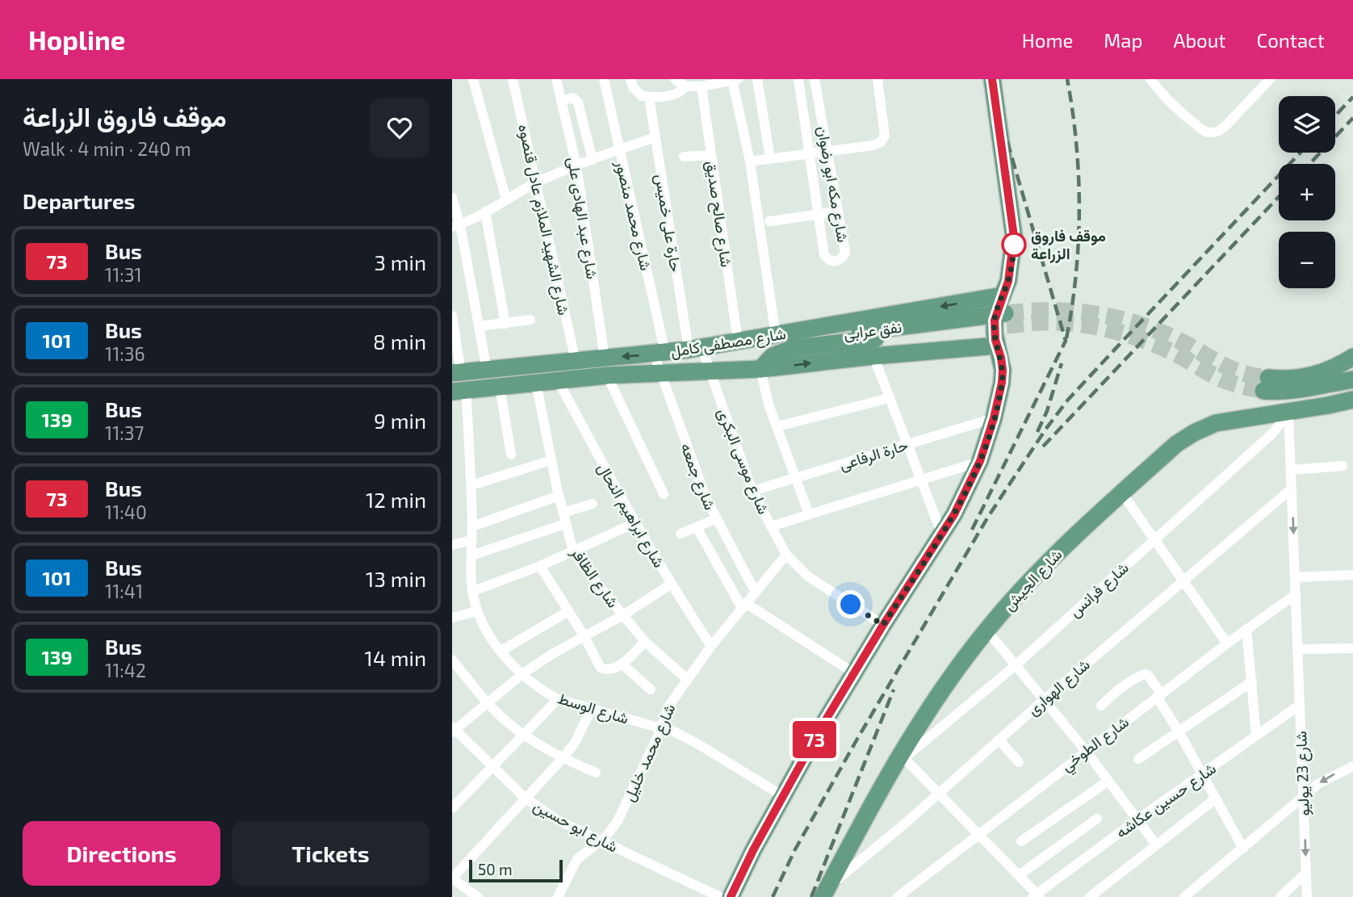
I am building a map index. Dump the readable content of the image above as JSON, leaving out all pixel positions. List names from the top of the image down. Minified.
{"streets":{"main road":["نفق عرابى","شارع مصطفى كامل","شارع الجيش"],"street":["شارع مكه ابو رضوان","شارع صالح صديق","شارع محمد منصور","شارع عبد الهادى على","شارع الشهيد الملازم عادل قنصوه","حارة على خميس","حارة الرفاعى","شارع موسى البكرى","شارع جمعه","شارع ابراهيم النحال","شارع الظافر","شارع فرانس","شارع الهوارى","شارع الوسط","شارع الطوخي","شارع محمد خليل","شارع 23 يوليو","شارع حسين عكاشه","شارع ابو حسين"]},"crossings":[["شارع صالح صديق","نفق عرابى"],["شارع صالح صديق","شارع مصطفى كامل"],["شارع محمد منصور","شارع مصطفى كامل"],["شارع محمد منصور","شارع جمعه"],["شارع عبد الهادى على","شارع مصطفى كامل"],["شارع الشهيد الملازم عادل قنصوه","شارع مصطفى كامل"],["حارة على خميس","شارع مصطفى كامل"],["حارة على خميس","شارع موسى البكرى"],["نفق عرابى","شارع مصطفى كامل"],["شارع مصطفى كامل","شارع موسى البكرى"],["شارع مصطفى كامل","شارع جمعه"],["شارع مصطفى كامل","شارع ابراهيم النحال"],["شارع مصطفى كامل","شارع الظافر"],["شارع مصطفى كامل","شارع الوسط"],["حارة الرفاعى","شارع موسى البكرى"],["شارع موسى البكرى","شارع محمد خليل"],["شارع جمعه","شارع محمد خليل"],["شارع ابراهيم النحال","شارع محمد خليل"],["شارع الظافر","شارع محمد خليل"],["شارع الجيش","شارع فرانس"],["شارع الجيش","شارع الهوارى"],["شارع الجيش","شارع 23 يوليو"],["شارع فرانس","شارع 23 يوليو"],["شارع الهوارى","شارع 23 يوليو"],["شارع الوسط","شارع محمد خليل"],["شارع الطوخي","شارع 23 يوليو"],["شارع محمد خليل","شارع ابو حسين"],["شارع 23 يوليو","شارع حسين عكاشه"]],"places":["موقف فاروق الزراعة"],"lines":["bus line 73"],"scale_bar":"50 m","page":{"header":"Hopline","nav":["Home","Map","About","Contact"],"heading":[["موقف فاروق الزراعة","Walk · 4 min · 240 m"],"Departures"],"on_map":"73","map_buttons":["+","−"],"list":[{"mark":"73","name":"Bus","note":"11:31","value":"3 min"},{"mark":"101","name":"Bus","note":"11:36","value":"8 min"},{"mark":"139","name":"Bus","note":"11:37","value":"9 min"},{"mark":"73","name":"Bus","note":"11:40","value":"12 min"},{"mark":"101","name":"Bus","note":"11:41","value":"13 min"},{"mark":"139","name":"Bus","note":"11:42","value":"14 min"}],"buttons":["Directions","Tickets"],"scale":"50 m"}}
